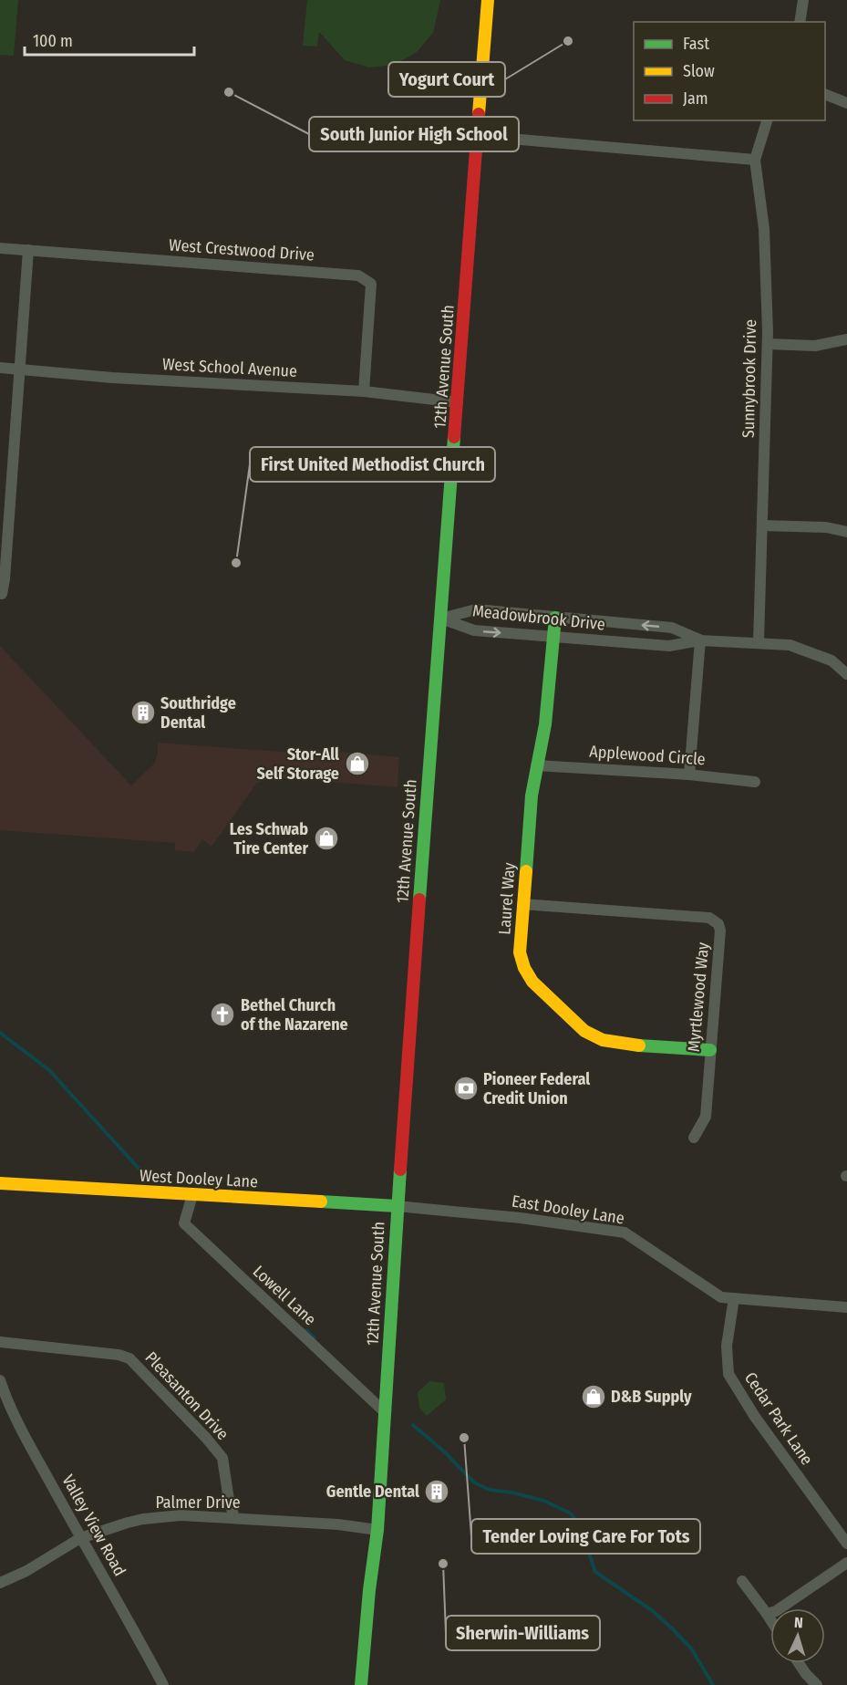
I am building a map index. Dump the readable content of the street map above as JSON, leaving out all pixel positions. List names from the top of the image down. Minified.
{"streets":{"main road":["12th Avenue South","Laurel Way","West Dooley Lane"],"street":["West Crestwood Drive","West School Avenue","Sunnybrook Drive","Meadowbrook Drive","Applewood Circle","Myrtlewood Way","East Dooley Lane","Lowell Lane","Pleasanton Drive","Cedar Park Lane","Palmer Drive","Valley View Road"]},"crossings":[["West Crestwood Drive","West School Avenue"],["12th Avenue South","West School Avenue"],["12th Avenue South","Meadowbrook Drive"],["12th Avenue South","West Dooley Lane"],["12th Avenue South","East Dooley Lane"],["12th Avenue South","Lowell Lane"],["12th Avenue South","Palmer Drive"],["Sunnybrook Drive","Meadowbrook Drive"],["Meadowbrook Drive","Laurel Way"],["Applewood Circle","Laurel Way"],["Laurel Way","Myrtlewood Way"],["West Dooley Lane","East Dooley Lane"],["West Dooley Lane","Lowell Lane"],["East Dooley Lane","Cedar Park Lane"],["Pleasanton Drive","Palmer Drive"],["Palmer Drive","Valley View Road"]],"places":{"other":["Yogurt Court","South Junior High School","First United Methodist Church","Tender Loving Care For Tots","Sherwin-Williams"],"building":["Southridge Dental","Gentle Dental"],"shop":["Stor-All Self Storage","Les Schwab Tire Center","D&B Supply"],"church":["Bethel Church of the Nazarene"],"bank":["Pioneer Federal Credit Union"]},"legend":["Fast","Slow","Jam"],"scale_bar":"100 m","north":"top"}
